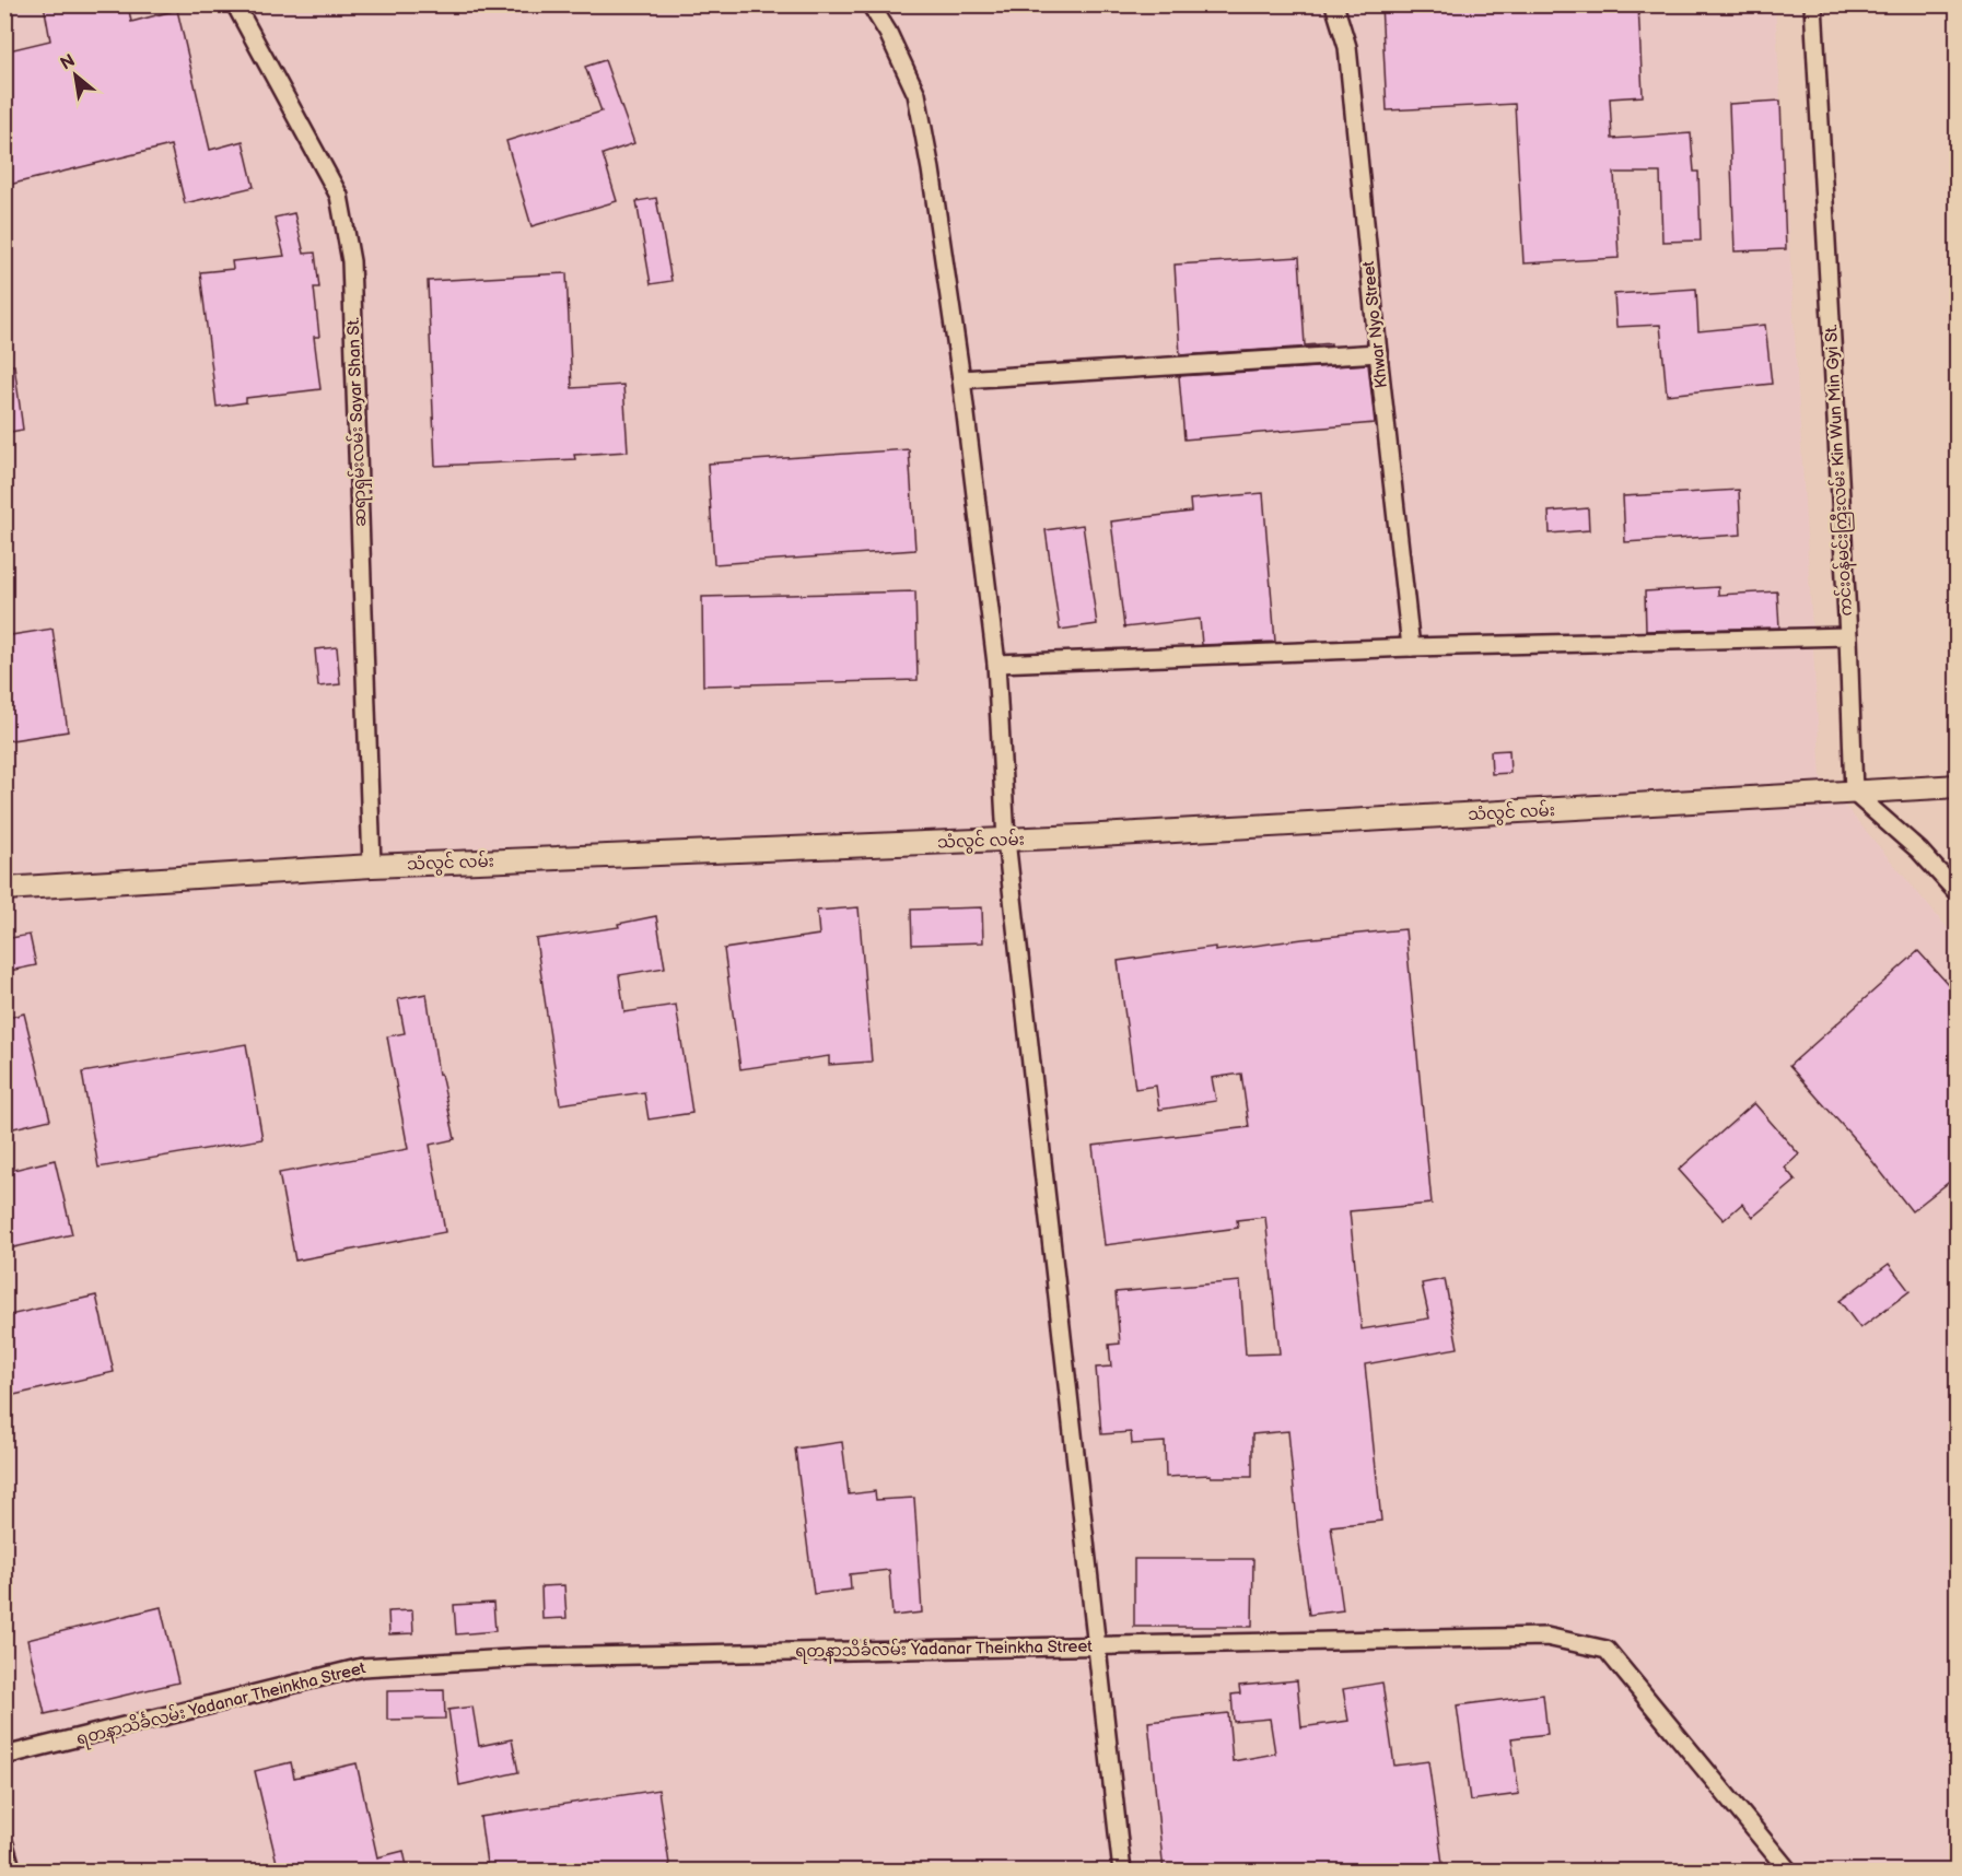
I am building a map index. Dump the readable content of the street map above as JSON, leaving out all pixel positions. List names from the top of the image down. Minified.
{"streets":{"street":["Khwar Nyo Street","ဆရာရှမ်းလမ်း Sayar Shan St.","ကင်းဝန်မင်းကြီးလမ်း Kin Wun Min Gyi St.","သံလွင် လမ်း","ရတနာသိင်္ခလမ်း Yadanar Theinkha Street"]},"crossings":[["ဆရာရှမ်းလမ်း Sayar Shan St.","သံလွင် လမ်း"],["ကင်းဝန်မင်းကြီးလမ်း Kin Wun Min Gyi St.","သံလွင် လမ်း"]],"north":"top left"}
